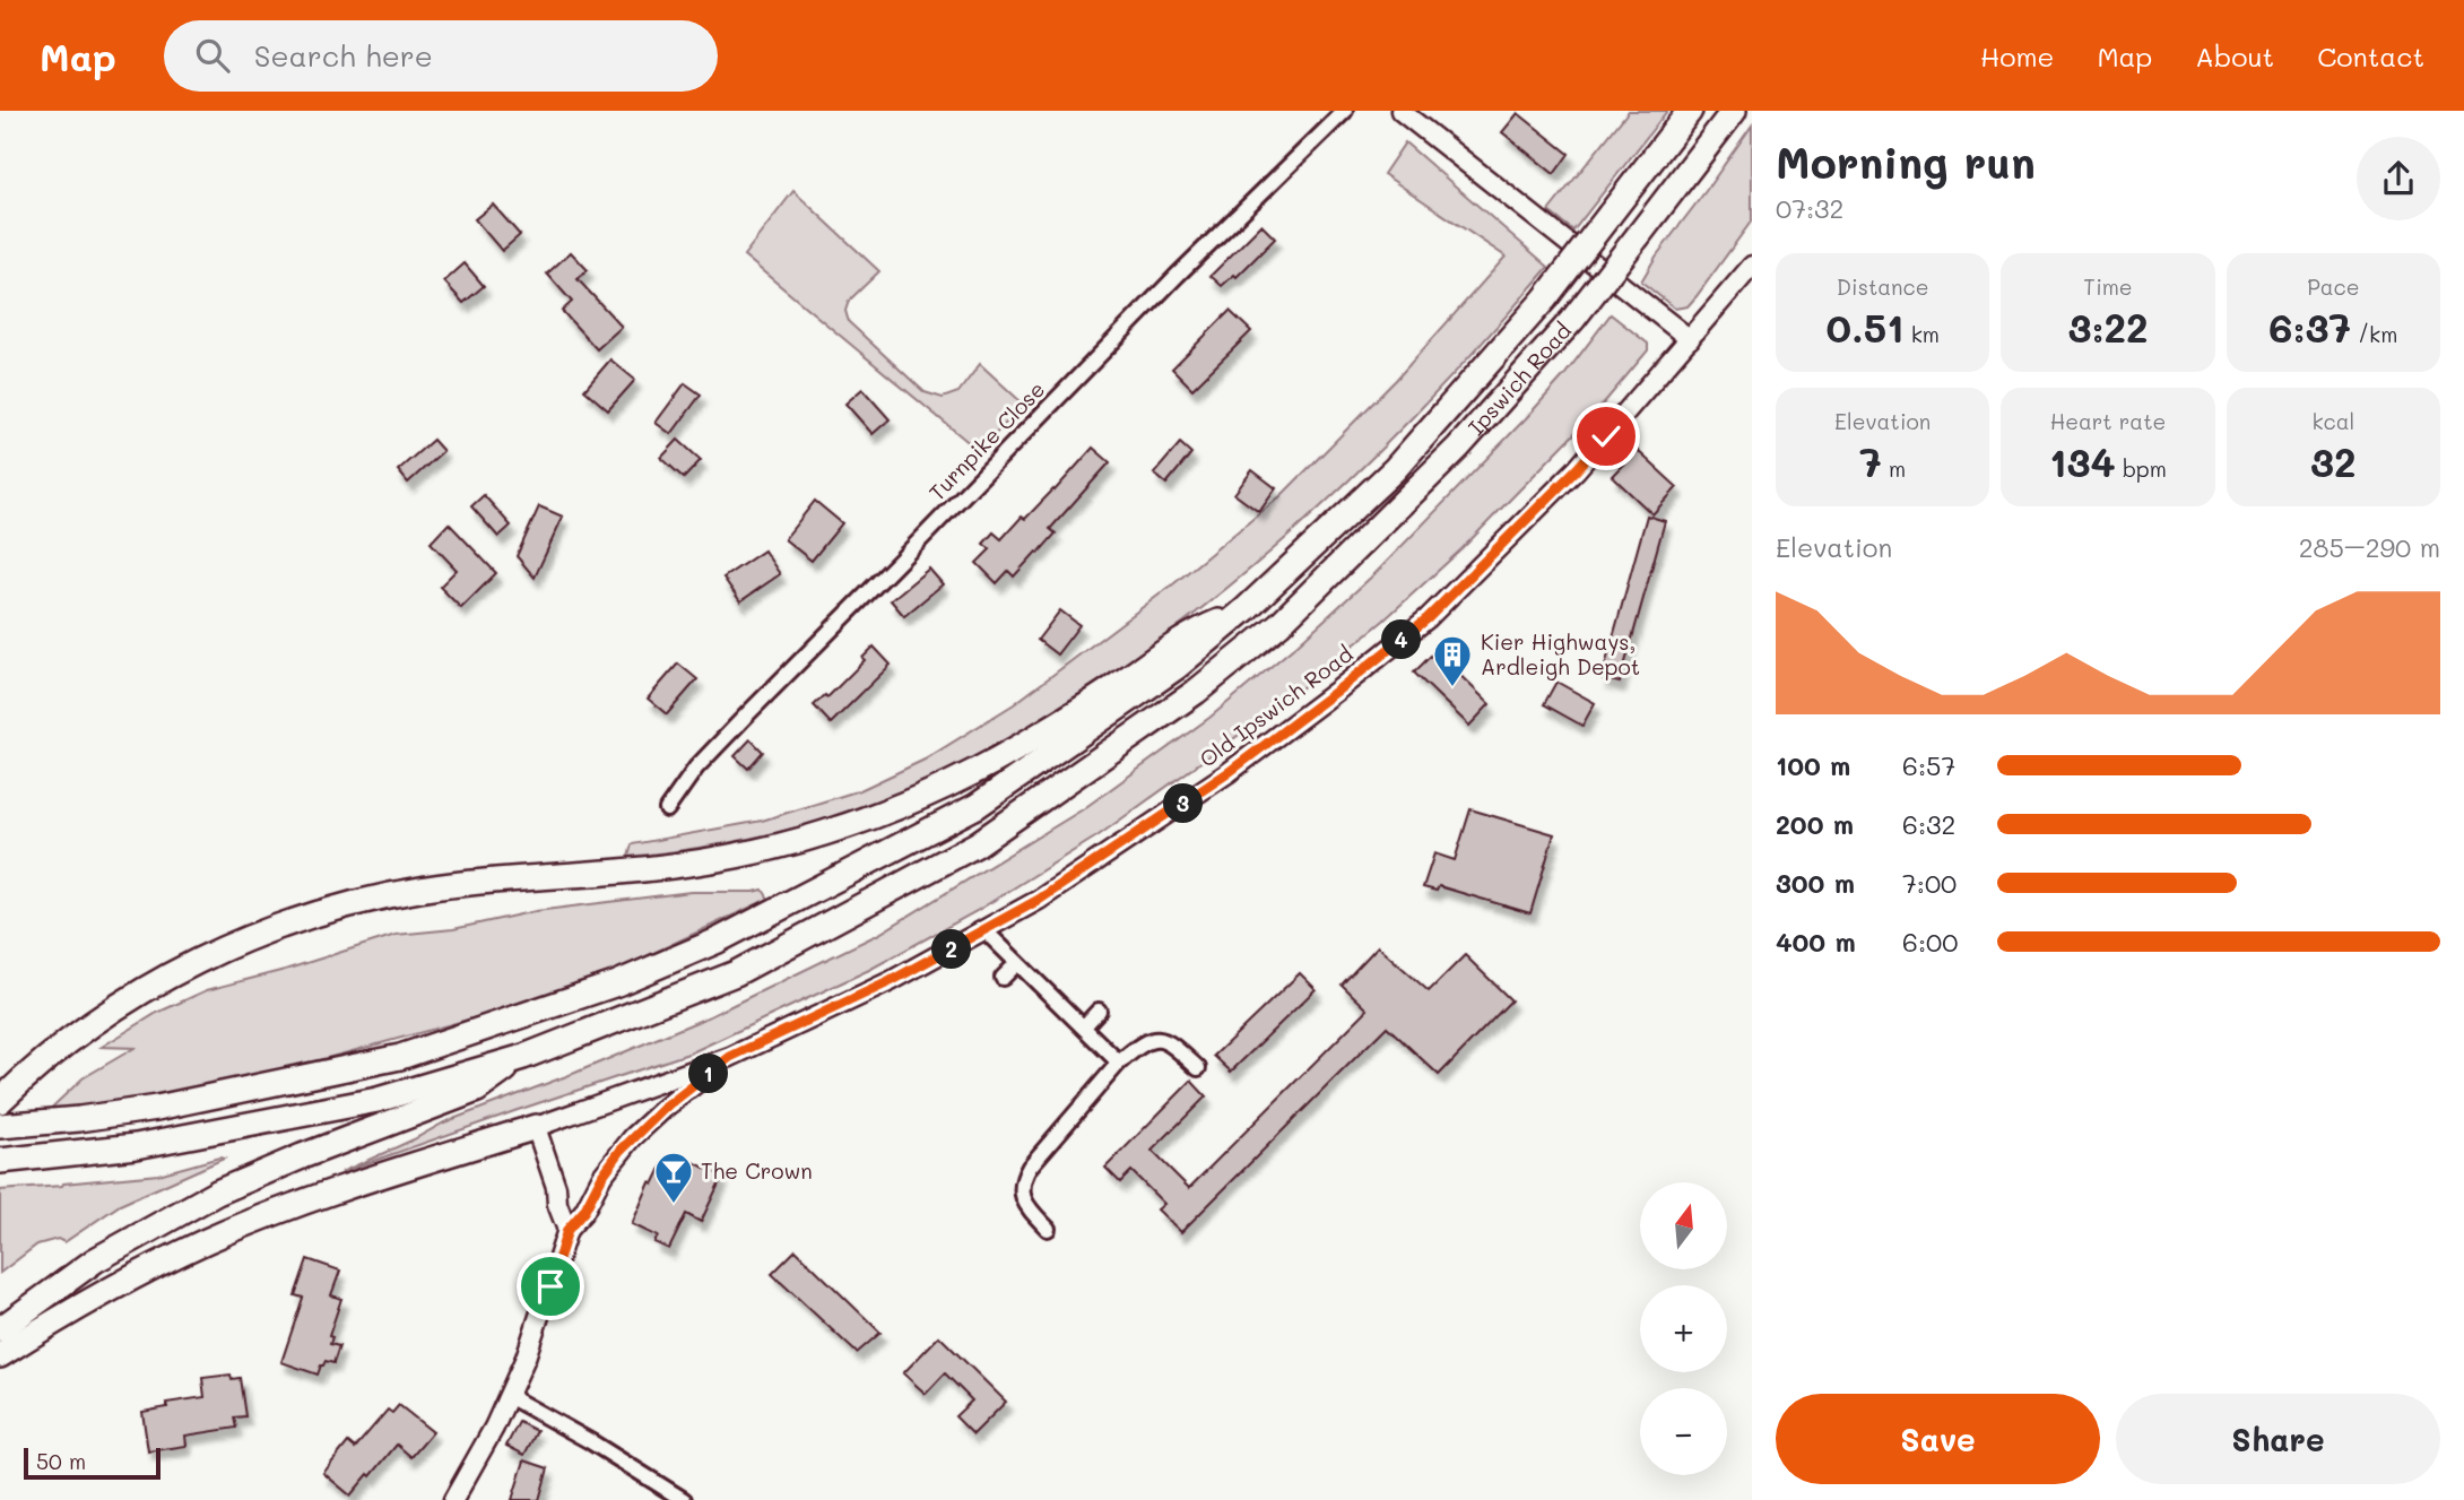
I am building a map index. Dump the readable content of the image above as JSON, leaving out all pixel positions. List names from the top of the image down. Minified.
{"streets":{"highway":["Ipswich Road"],"street":["Turnpike Close","Old Ipswich Road"]},"places":{"building":["Kier Highways, Ardleigh Depot"],"bar":["The Crown"]},"scale_bar":"50 m","north":"top","page":{"header":"Map","search":"Search here","nav":["Home","Map","About","Contact"],"heading":["Morning run","07:32"],"stats":[["Distance","0.51 km"],["Time","3:22"],["Pace","6:37 /km"],["Elevation","7 m"],["Heart rate","134 bpm"],["kcal","32"]],"chart":["Elevation","285–290 m"],"pins":["4","3","2","1"],"list":[{"name":"100 m","note":"6:57"},{"name":"200 m","note":"6:32"},{"name":"300 m","note":"7:00"},{"name":"400 m","note":"6:00"}],"map_buttons":["+","−"],"buttons":["Save","Share"],"scale":"50 m"}}
